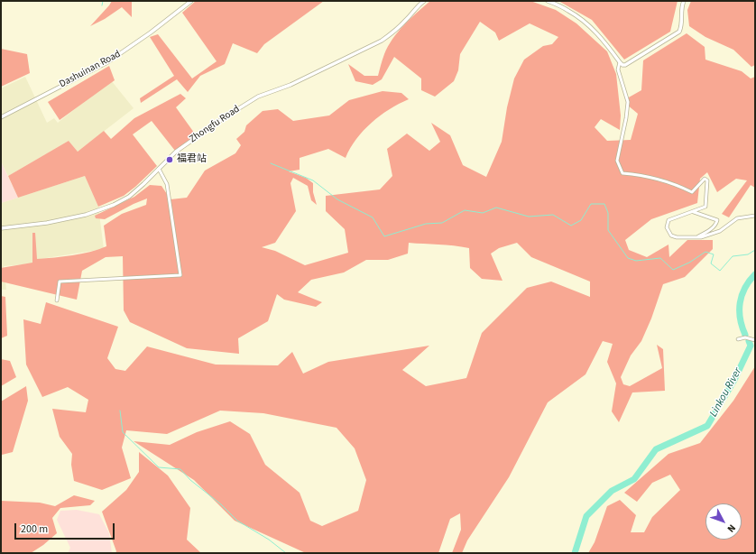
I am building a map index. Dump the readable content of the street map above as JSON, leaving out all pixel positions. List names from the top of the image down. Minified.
{"streets":{"street":["Dashuinan Road","Zhongfu Road"]},"water":["Linkou River"],"places":["福君站"],"scale_bar":"200 m","north":"bottom right"}
